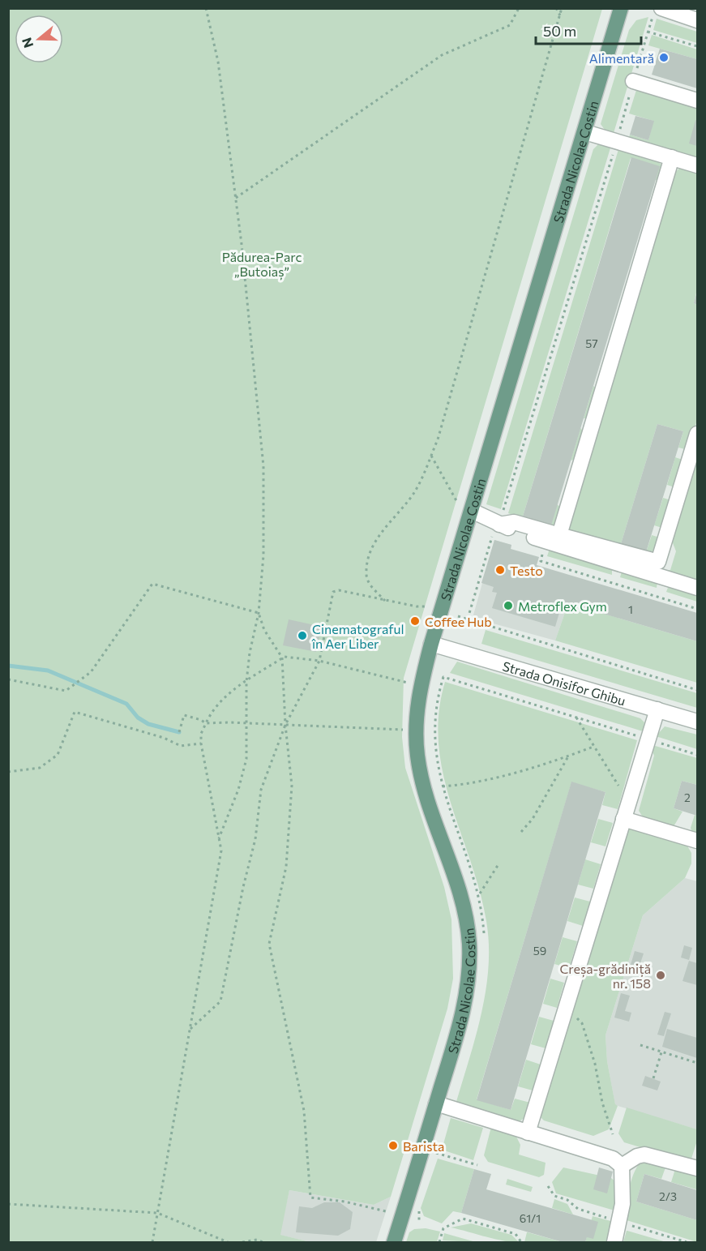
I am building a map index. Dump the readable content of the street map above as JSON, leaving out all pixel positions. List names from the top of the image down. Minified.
{"streets":{"main road":["Strada Nicolae Costin"],"street":["Strada Onisifor Ghibu"]},"crossings":[["Strada Nicolae Costin","Strada Onisifor Ghibu"]],"parks":["Pădurea-Parc „Butoiaș”"],"places":["Alimentară","Testo","Metroflex Gym","Coffee Hub","Cinematograful în Aer Liber","Creșa-grădiniță nr. 158","Barista"],"house_numbers":["57","1","2","59","2/3","61/1"],"scale_bar":"50 m","north":"left"}
